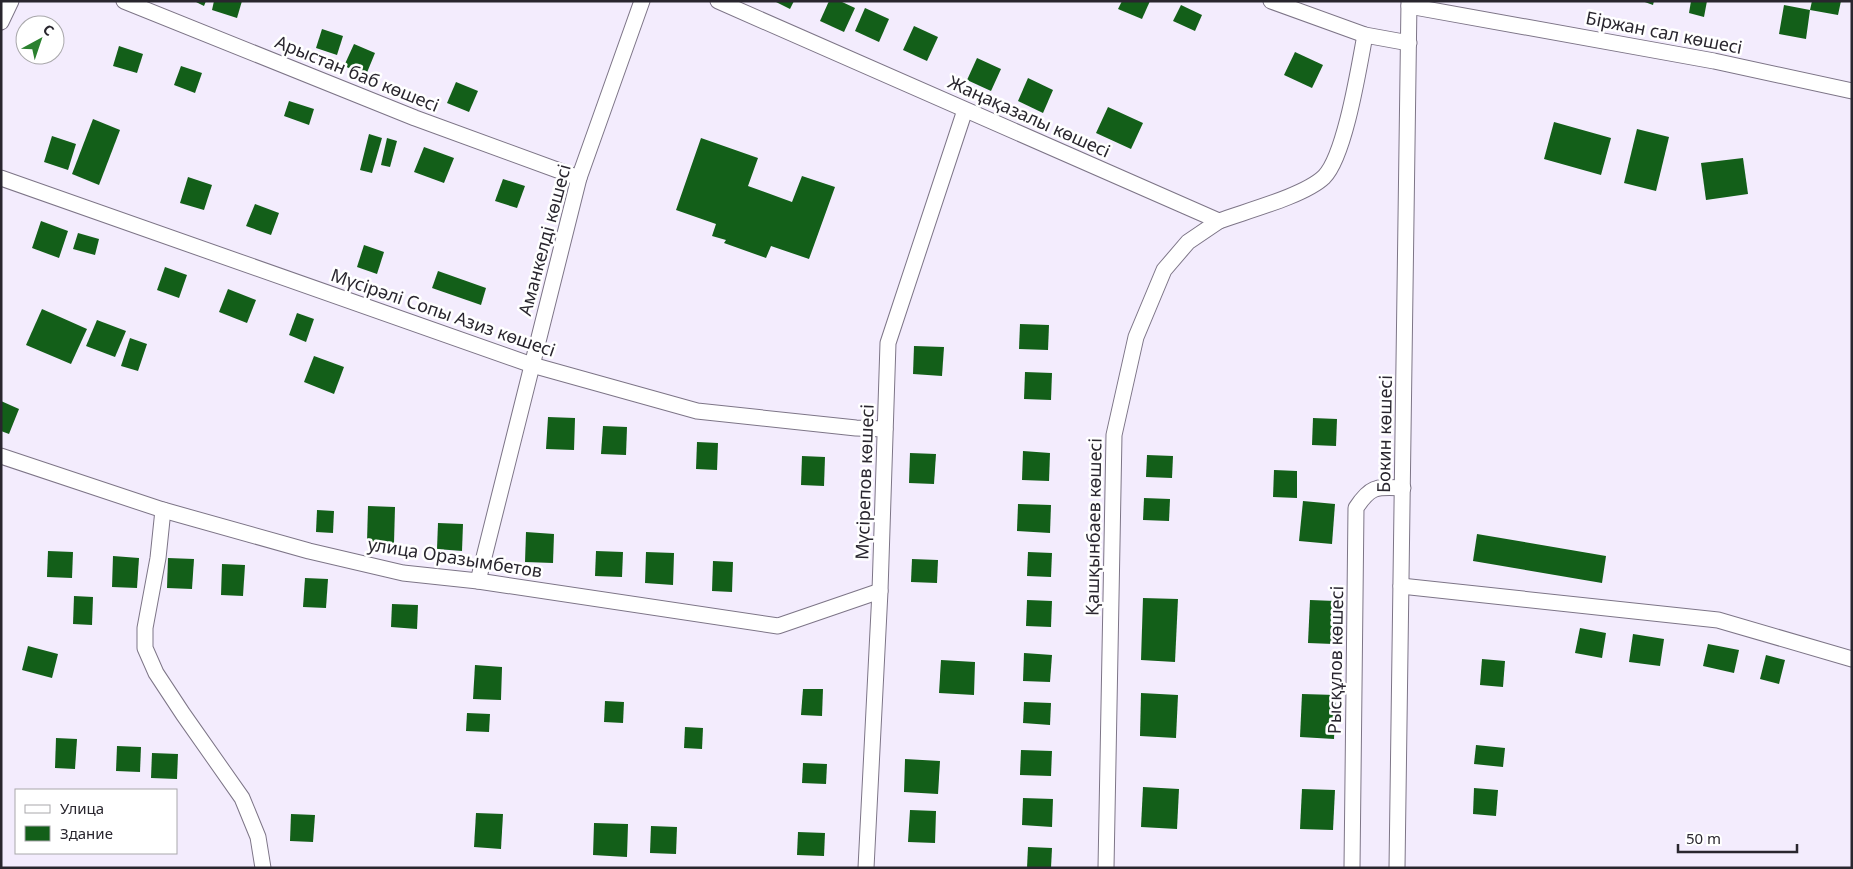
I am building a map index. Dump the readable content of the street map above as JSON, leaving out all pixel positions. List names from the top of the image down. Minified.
{"streets":{"street":["Біржан сал көшесі","Арыстан баб көшесі","Жаңақазалы көшесі","Аманкелді көшесі","Мүсірәлі Сопы Азиз көшесі","Бокин көшесі","Мүсірепов көшесі","Қашқынбаев көшесі","улица Оразымбетов","Рысқұлов көшесі"]},"crossings":[["Біржан сал көшесі","Бокин көшесі"],["Арыстан баб көшесі","Аманкелді көшесі"],["Жаңақазалы көшесі","Мүсірепов көшесі"],["Жаңақазалы көшесі","Қашқынбаев көшесі"],["Аманкелді көшесі","Мүсірәлі Сопы Азиз көшесі"],["Аманкелді көшесі","улица Оразымбетов"],["Мүсірәлі Сопы Азиз көшесі","Мүсірепов көшесі"],["Бокин көшесі","Рысқұлов көшесі"],["Мүсірепов көшесі","улица Оразымбетов"]],"legend":["Улица","Здание"],"scale_bar":"50 m","north":"top right"}
